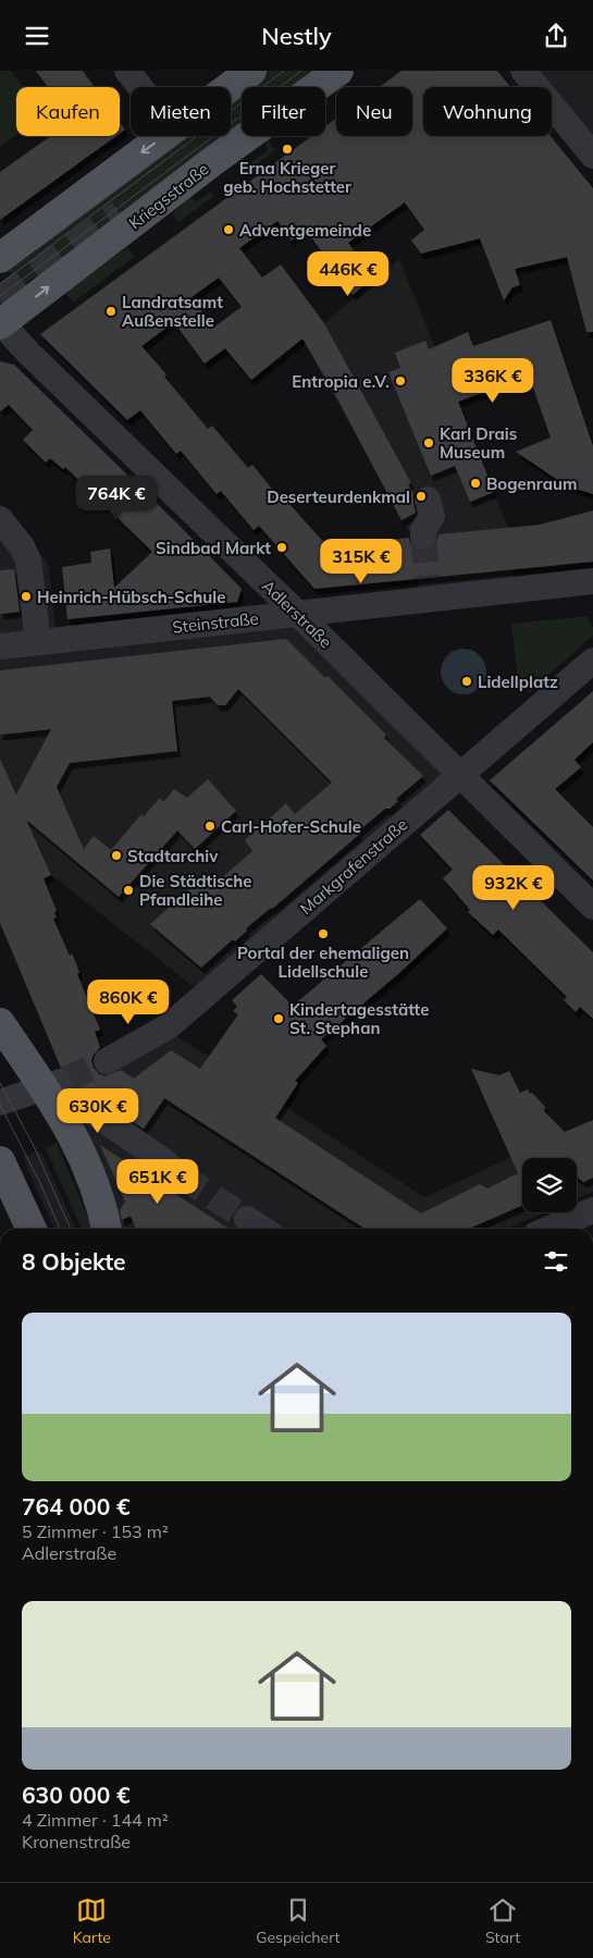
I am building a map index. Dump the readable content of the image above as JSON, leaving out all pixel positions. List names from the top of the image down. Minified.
{"streets":{"main road":["Kriegsstraße"],"street":["Adlerstraße","Steinstraße","Markgrafenstraße"]},"crossings":[["Kriegsstraße","Adlerstraße"],["Adlerstraße","Steinstraße"],["Adlerstraße","Markgrafenstraße"]],"places":["Erna Krieger geb. Hochstetter","Adventgemeinde","Landratsamt Außenstelle","Entropia e.V.","Karl Drais Museum","Bogenraum","Deserteurdenkmal","Sindbad Markt","Heinrich-Hübsch-Schule","Lidellplatz","Carl-Hofer-Schule","Stadtarchiv","Die Städtische Pfandleihe","Portal der ehemaligen Lidellschule","Kindertagesstätte St. Stephan"],"page":{"header":"Nestly","chip":["Kaufen","Mieten","Filter","Neu","Wohnung"],"price":["446K €","336K €","764K €","315K €","932K €","860K €","630K €","651K €"],"heading":"8 Objekte","list":[{"name":"764 000 €","note":"5 Zimmer · 153 m² · Adlerstraße"},{"name":"630 000 €","note":"4 Zimmer · 144 m² · Kronenstraße"}],"tabs":["Karte","Gespeichert","Start"]}}
